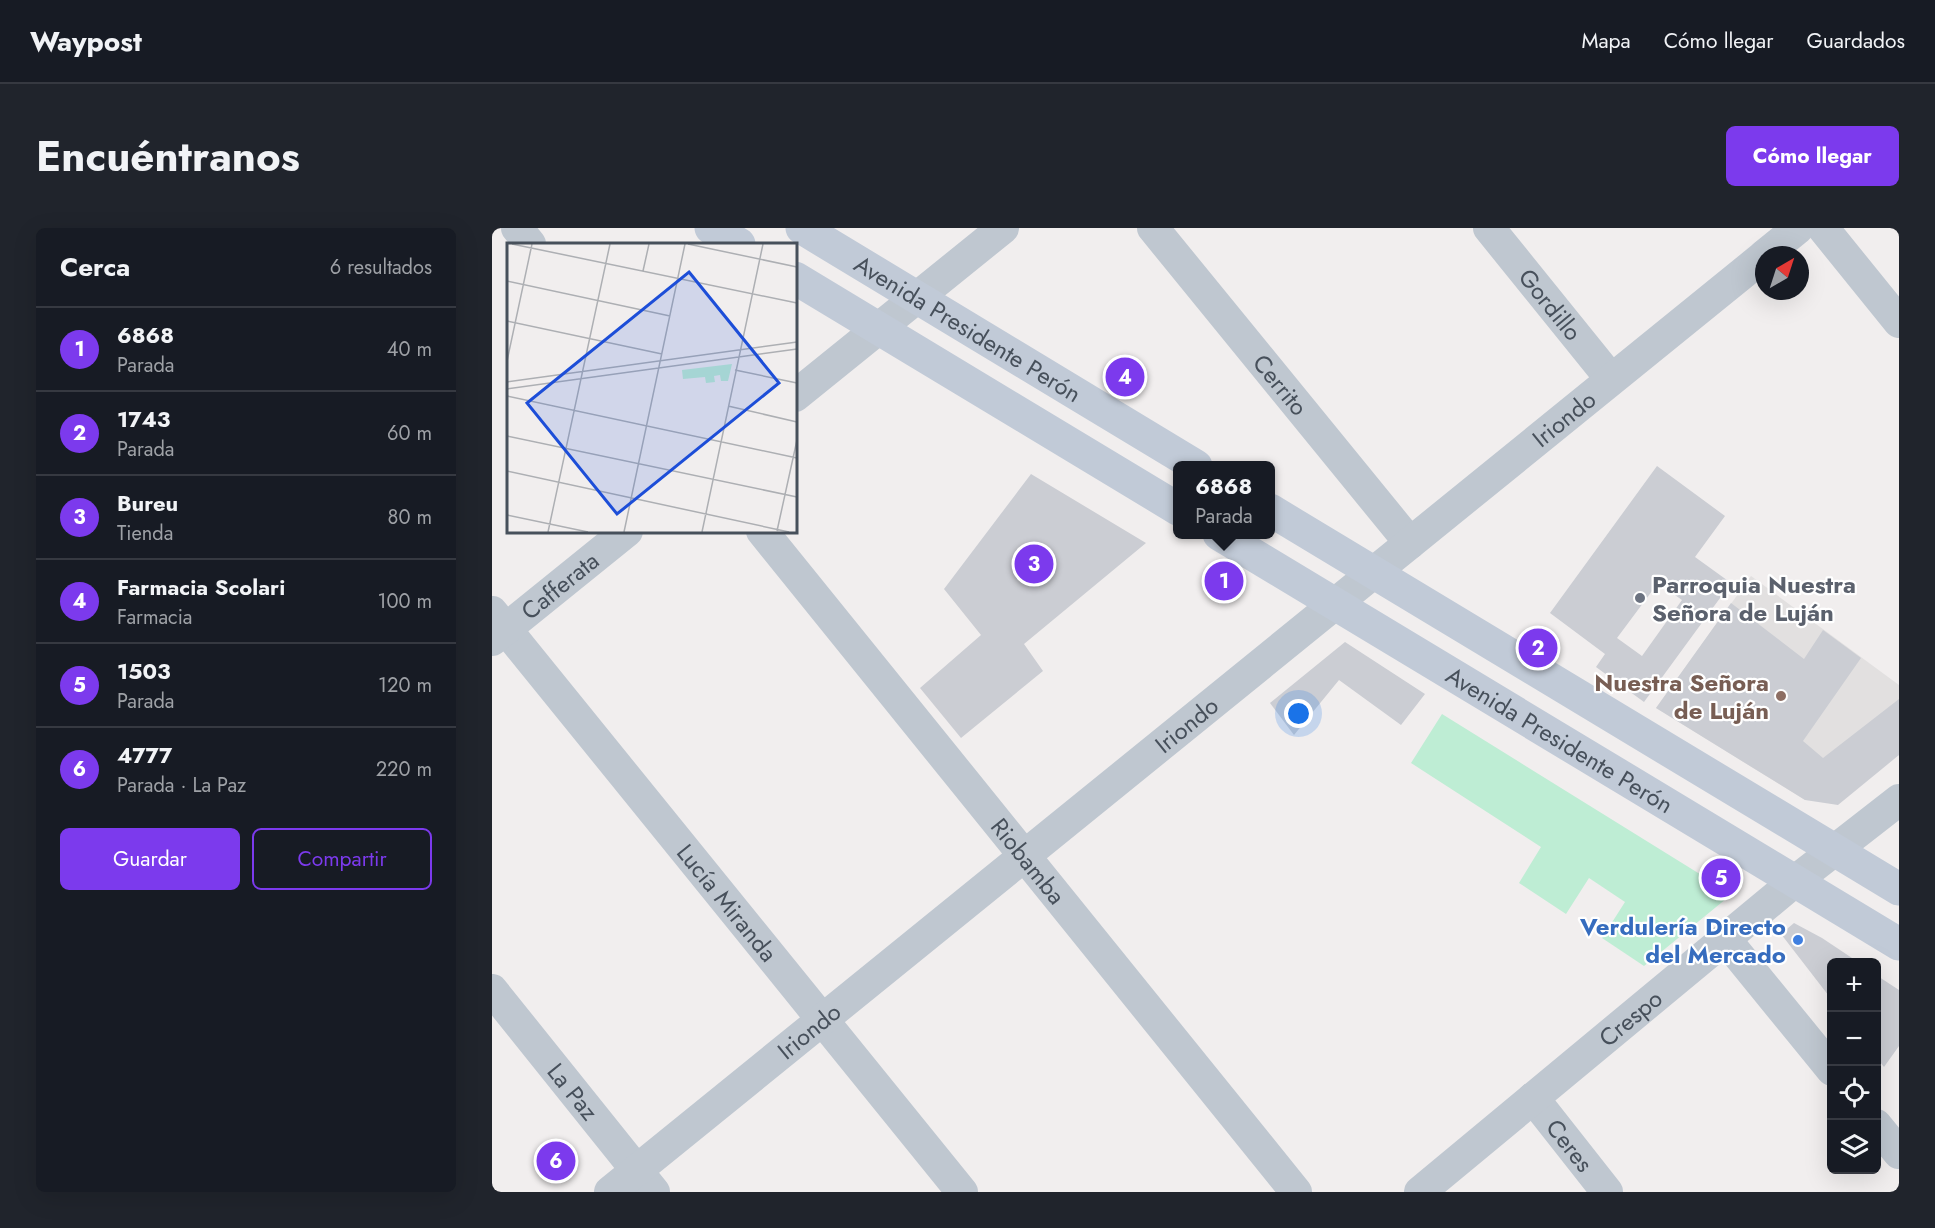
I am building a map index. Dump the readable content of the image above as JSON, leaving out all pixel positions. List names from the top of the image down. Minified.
{"streets":{"main road":["Avenida Presidente Perón"],"street":["Gordillo","Cerrito","Iriondo","Cafferata","Riobamba","Lucía Miranda","Crespo","La Paz","Ceres"]},"crossings":[["Gordillo","Iriondo"],["Avenida Presidente Perón","Iriondo"],["Avenida Presidente Perón","Crespo"],["Cerrito","Iriondo"],["Iriondo","Riobamba"],["Iriondo","Lucía Miranda"],["Iriondo","La Paz"],["Cafferata","Lucía Miranda"],["Crespo","Ceres"]],"places":["Parroquia Nuestra Señora de Luján","Nuestra Señora de Luján","Verdulería Directo del Mercado"],"north":"top right","page":{"header":"Waypost","nav":["Mapa","Cómo llegar","Guardados"],"title":"Encuéntranos","buttons":["Cómo llegar",["Guardar","Compartir"]],"heading":["Cerca","6 resultados"],"list":[{"mark":"1","name":"6868","note":"Parada","value":"40 m"},{"mark":"2","name":"1743","note":"Parada","value":"60 m"},{"mark":"3","name":"Bureu","note":"Tienda","value":"80 m"},{"mark":"4","name":"Farmacia Scolari","note":"Farmacia","value":"100 m"},{"mark":"5","name":"1503","note":"Parada","value":"120 m"},{"mark":"6","name":"4777","note":"Parada · La Paz","value":"220 m"}],"pins":["4","3","1","2","5","6"],"popup":["6868","Parada"],"map_buttons":["+","−"]}}
